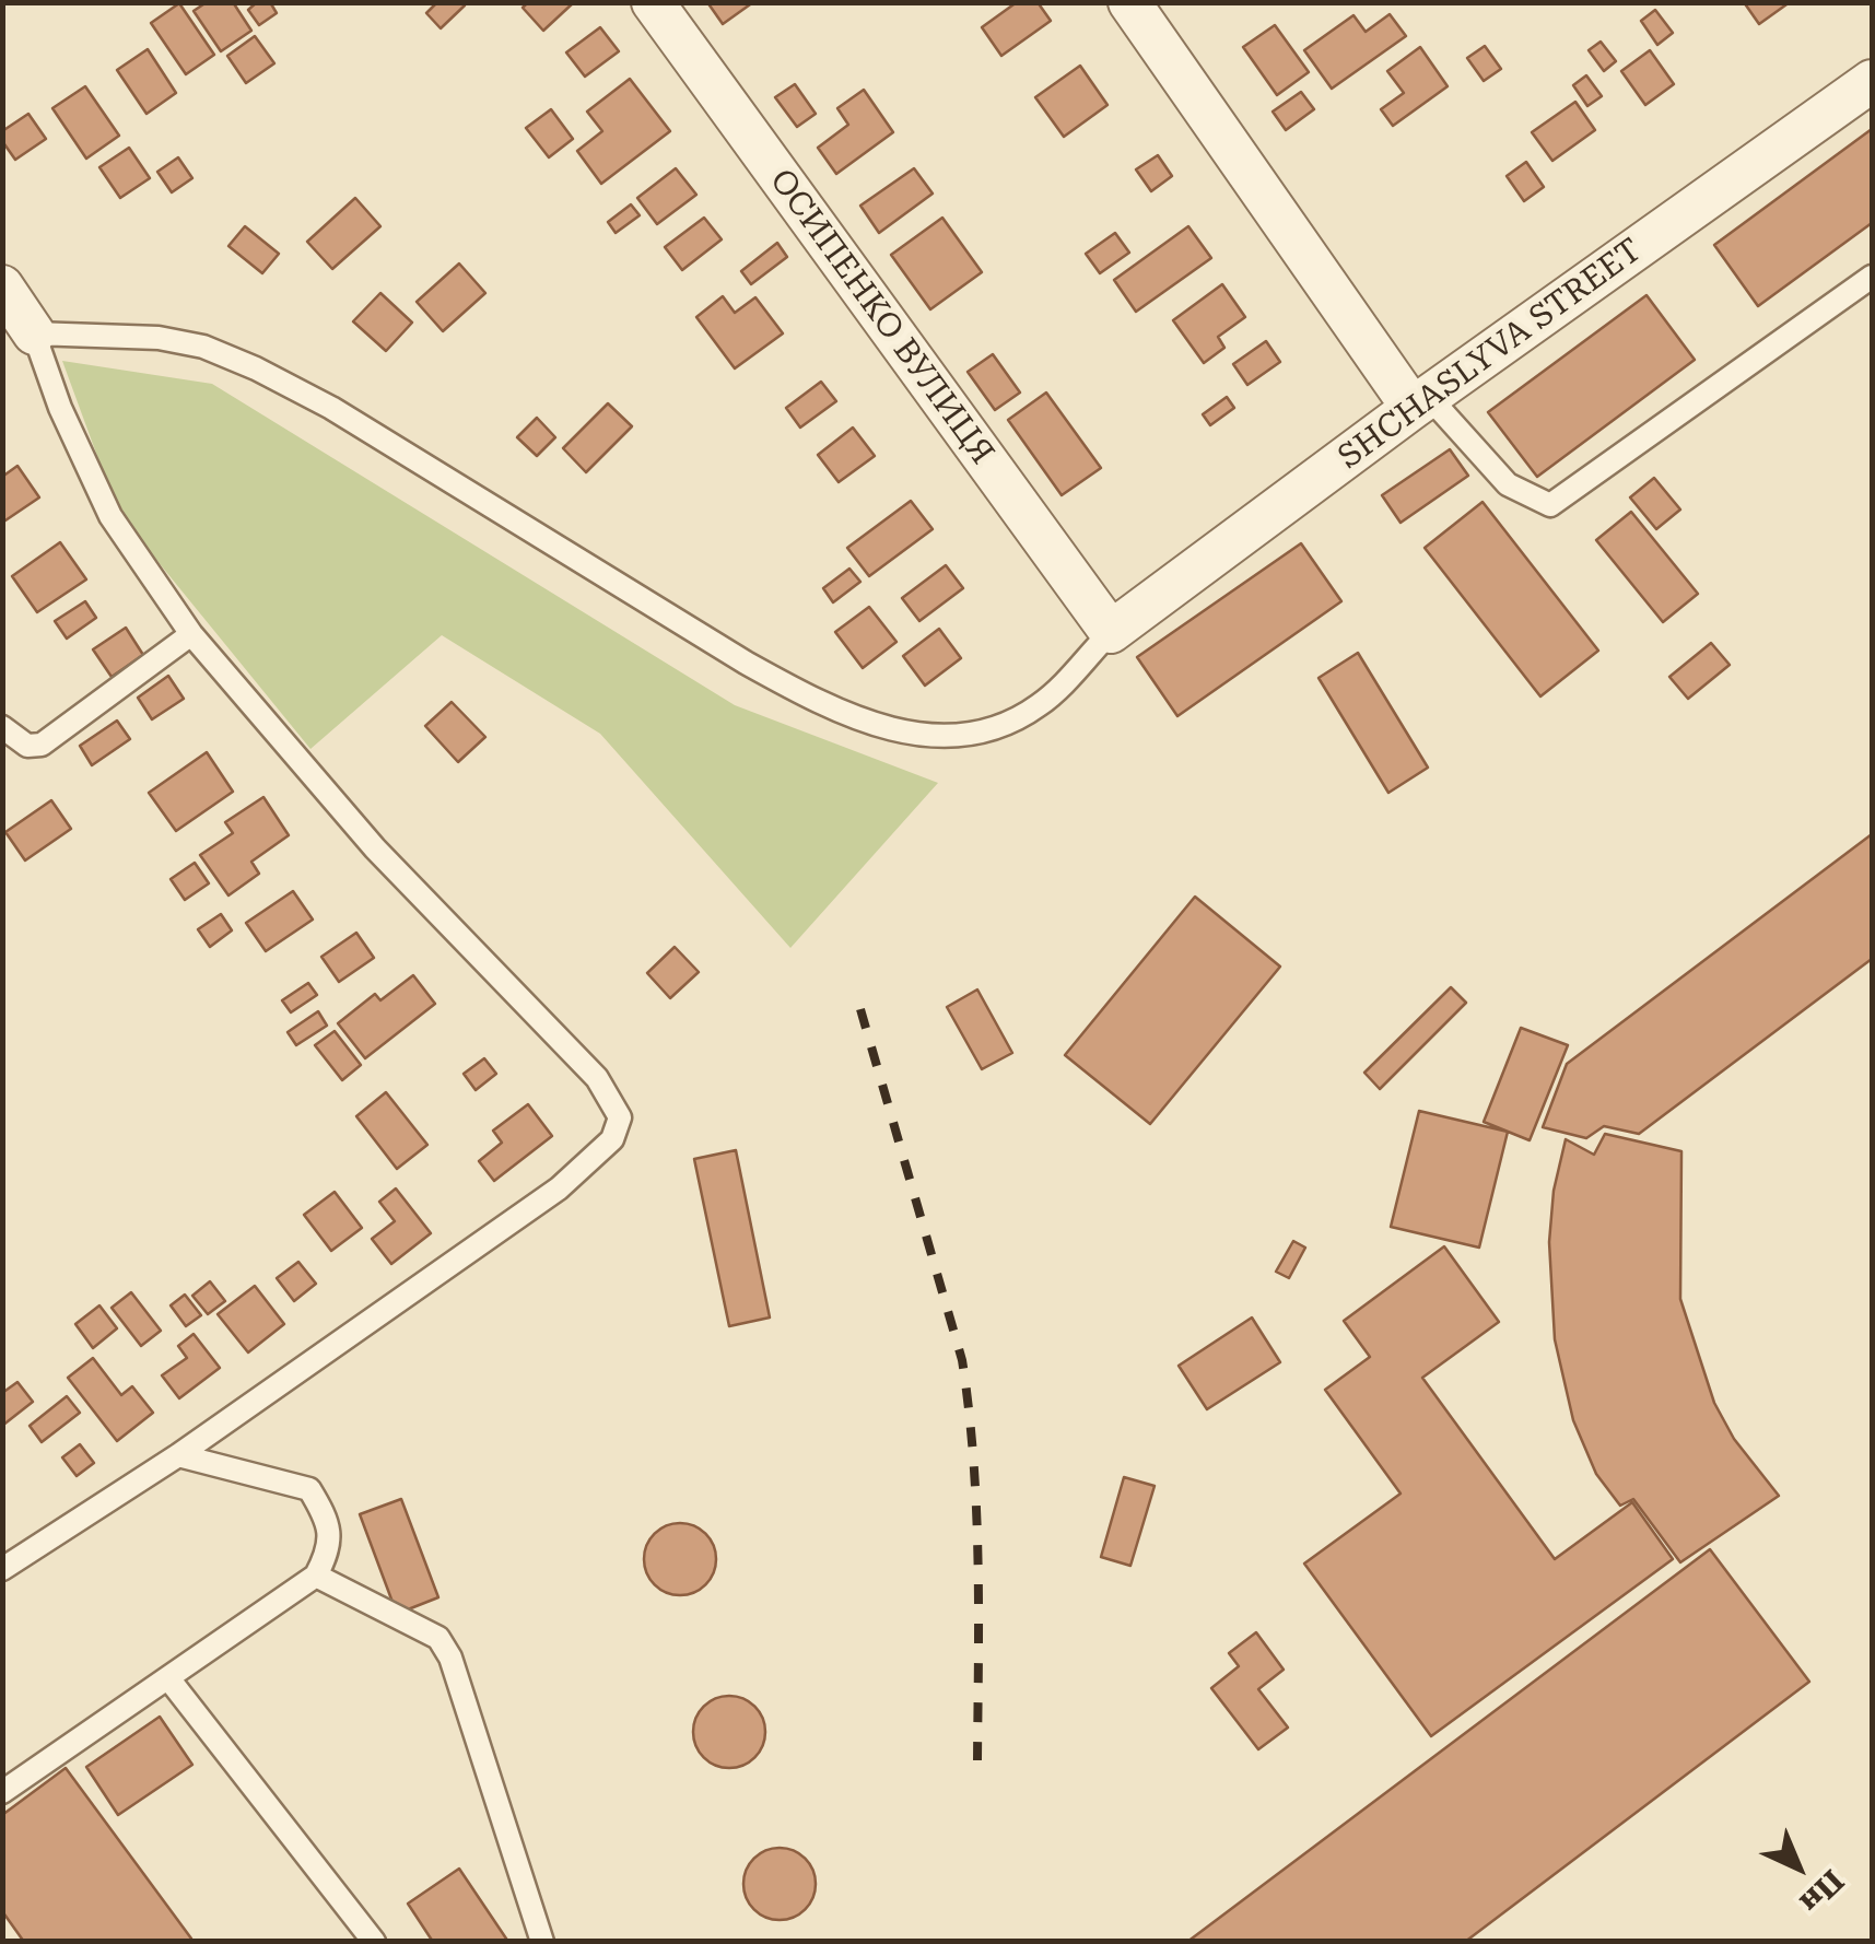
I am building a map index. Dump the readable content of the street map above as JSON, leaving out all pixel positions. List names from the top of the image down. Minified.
{"streets":{"street":["ОСИПЕНКО ВУЛИЦЯ","SHCHASLYVA STREET"]},"crossings":[["ОСИПЕНКО ВУЛИЦЯ","SHCHASLYVA STREET"]],"north":"bottom right"}
